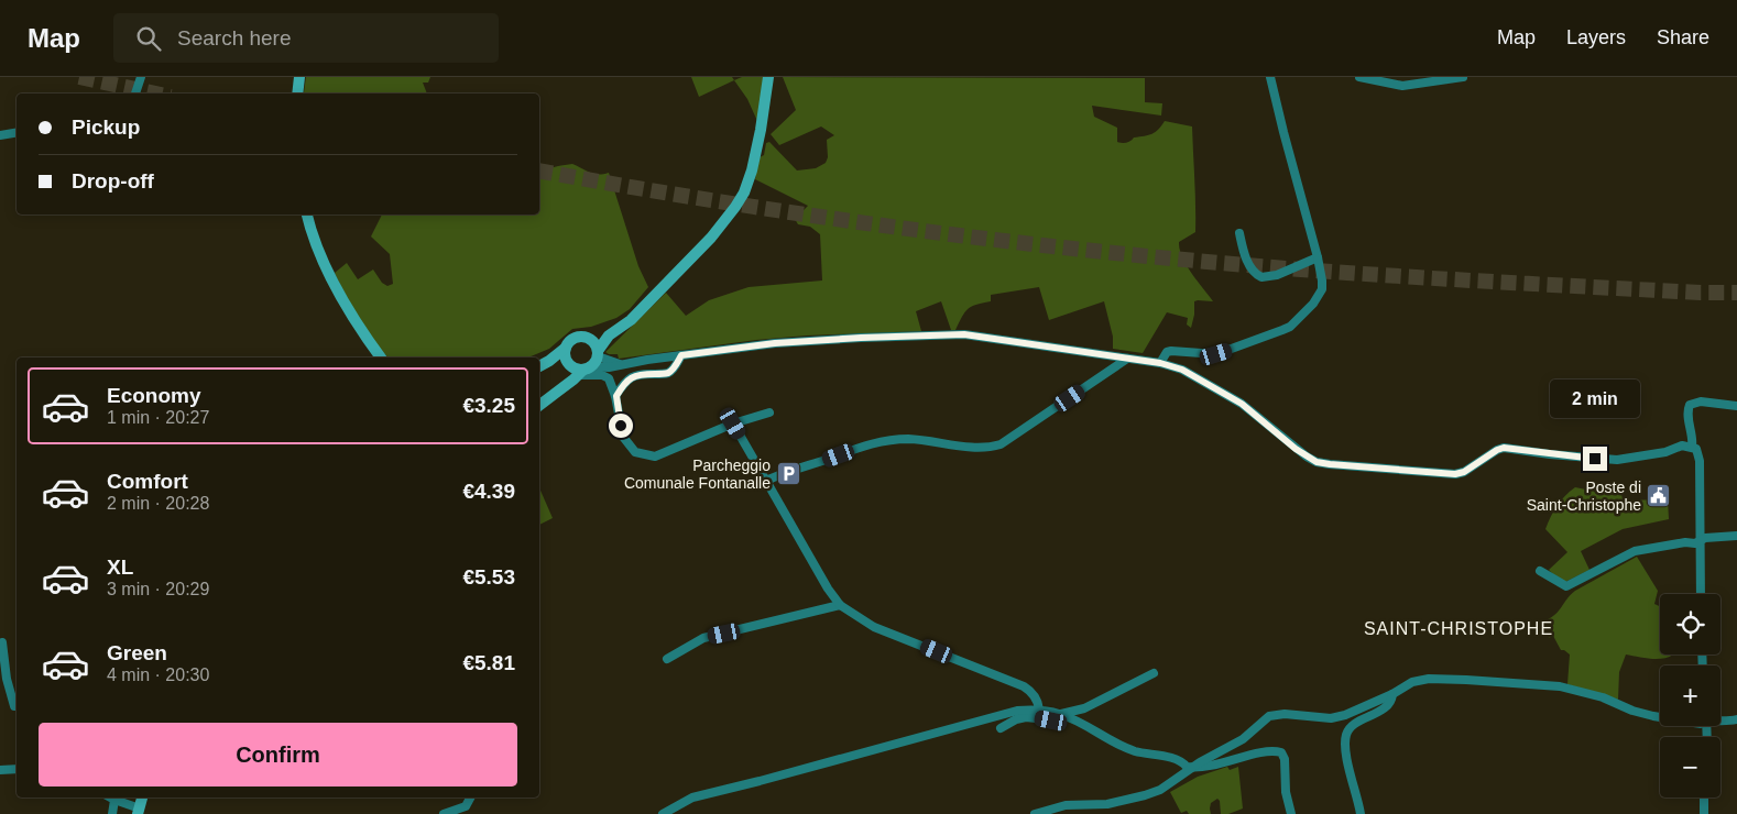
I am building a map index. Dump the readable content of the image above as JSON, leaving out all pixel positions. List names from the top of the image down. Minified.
{"districts":["SAINT-CHRISTOPHE"],"places":{"parking":["Parcheggio Comunale Fontanalle"],"public building":["Poste di Saint-Christophe"]},"page":{"header":"Map","search":"Search here","nav":["Map","Layers","Share"],"banner":["Pickup","Drop-off"],"list":[{"name":"Economy","note":"1 min · 20:27","value":"€3.25"},{"name":"Comfort","note":"2 min · 20:28","value":"€4.39"},{"name":"XL","note":"3 min · 20:29","value":"€5.53"},{"name":"Green","note":"4 min · 20:30","value":"€5.81"}],"bubble":"2 min","map_buttons":["+","−"],"buttons":"Confirm"}}
